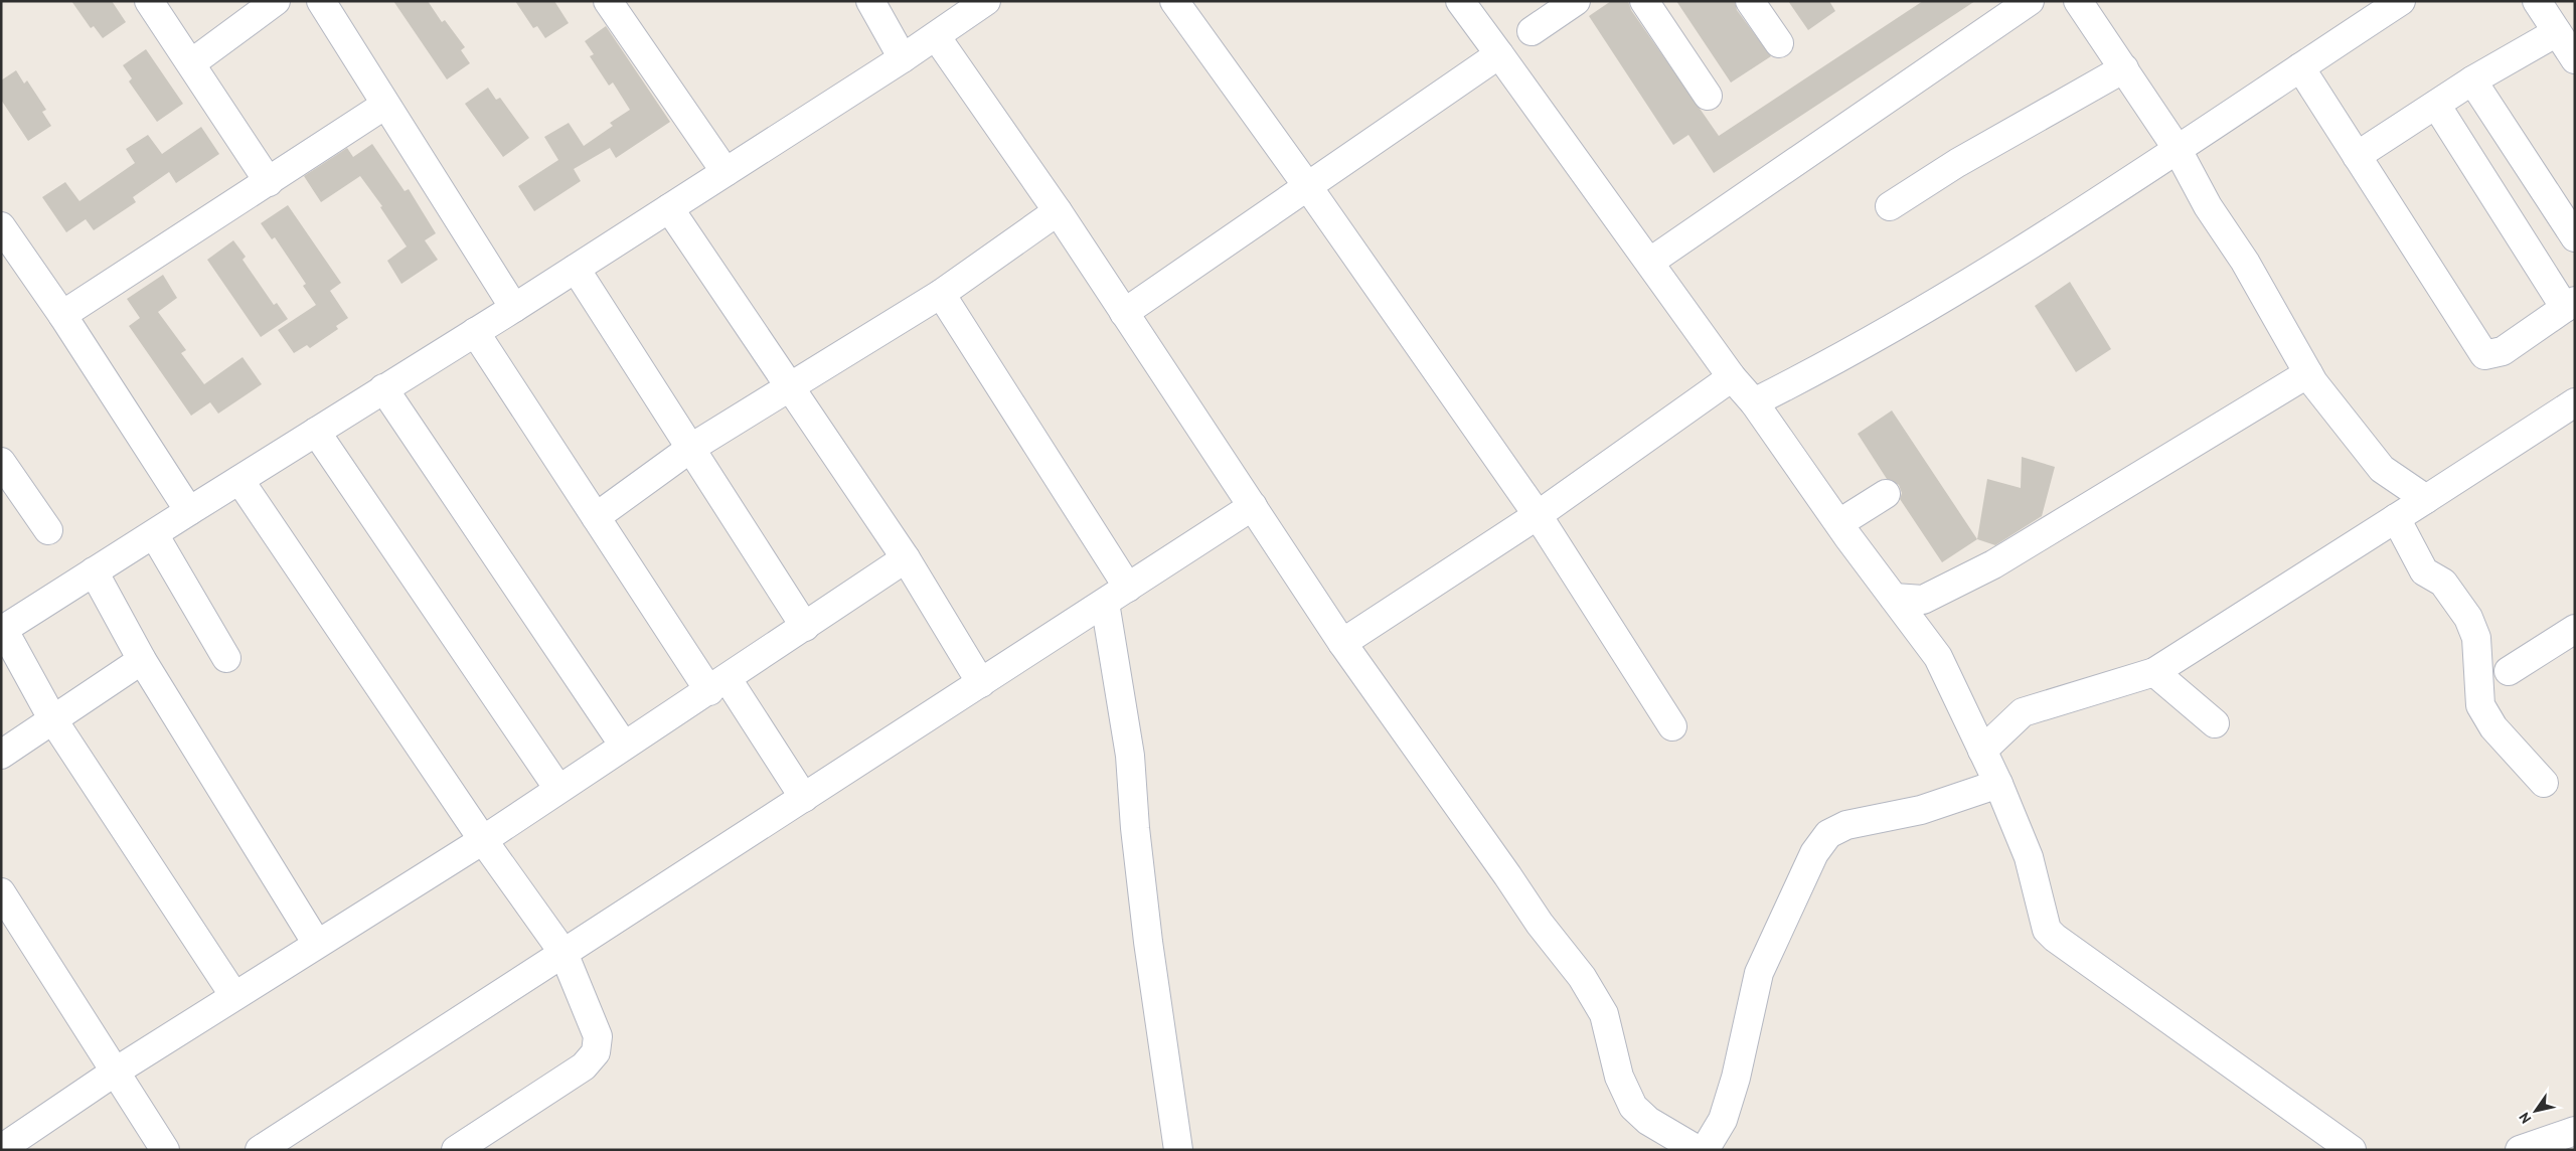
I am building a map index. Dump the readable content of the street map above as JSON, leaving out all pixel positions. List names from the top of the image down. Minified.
{"north":"bottom left"}
